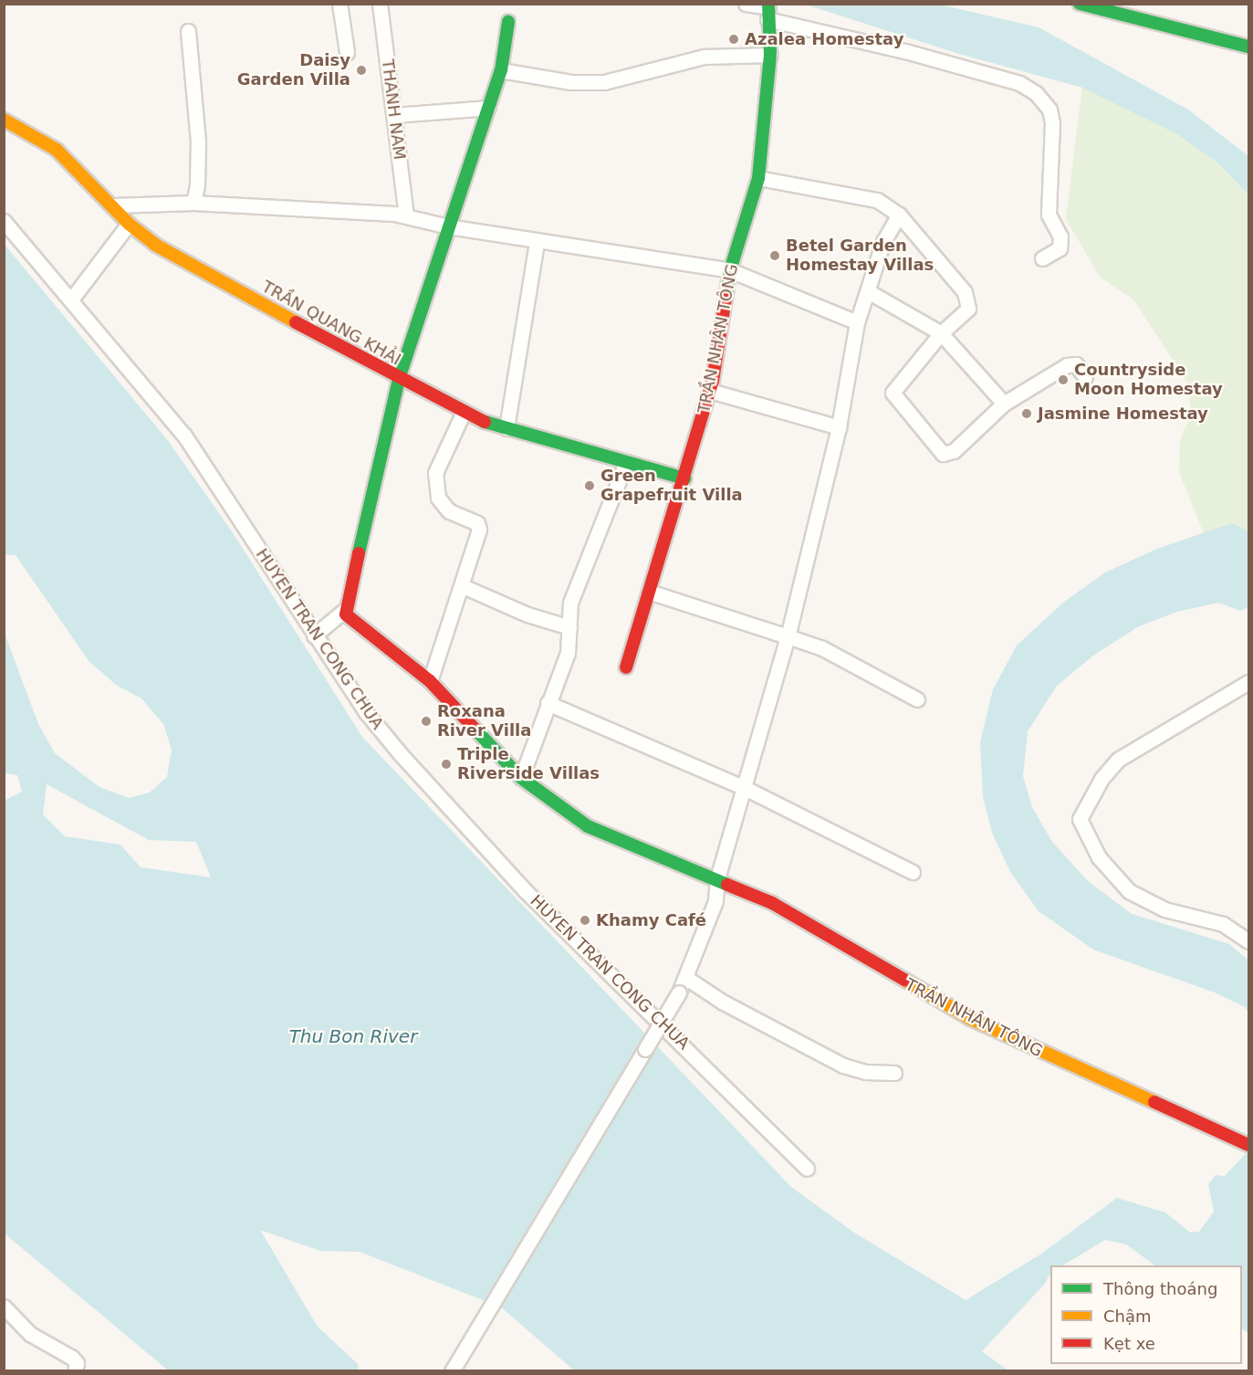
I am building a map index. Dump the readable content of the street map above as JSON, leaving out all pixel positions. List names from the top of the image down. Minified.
{"streets":{"street":["THANH NAM","TRẦN QUANG KHẢI","TRẦN NHÂN TÔNG","HUYEN TRAN CONG CHUA"]},"crossings":[["TRẦN QUANG KHẢI","TRẦN NHÂN TÔNG"]],"water":["Thu Bon River"],"places":["Azalea Homestay","Daisy Garden Villa","Betel Garden Homestay Villas","Countryside Moon Homestay","Jasmine Homestay","Green Grapefruit Villa","Roxana River Villa","Triple Riverside Villas","Khamy Café"],"legend":["Thông thoáng","Chậm","Kẹt xe"]}
